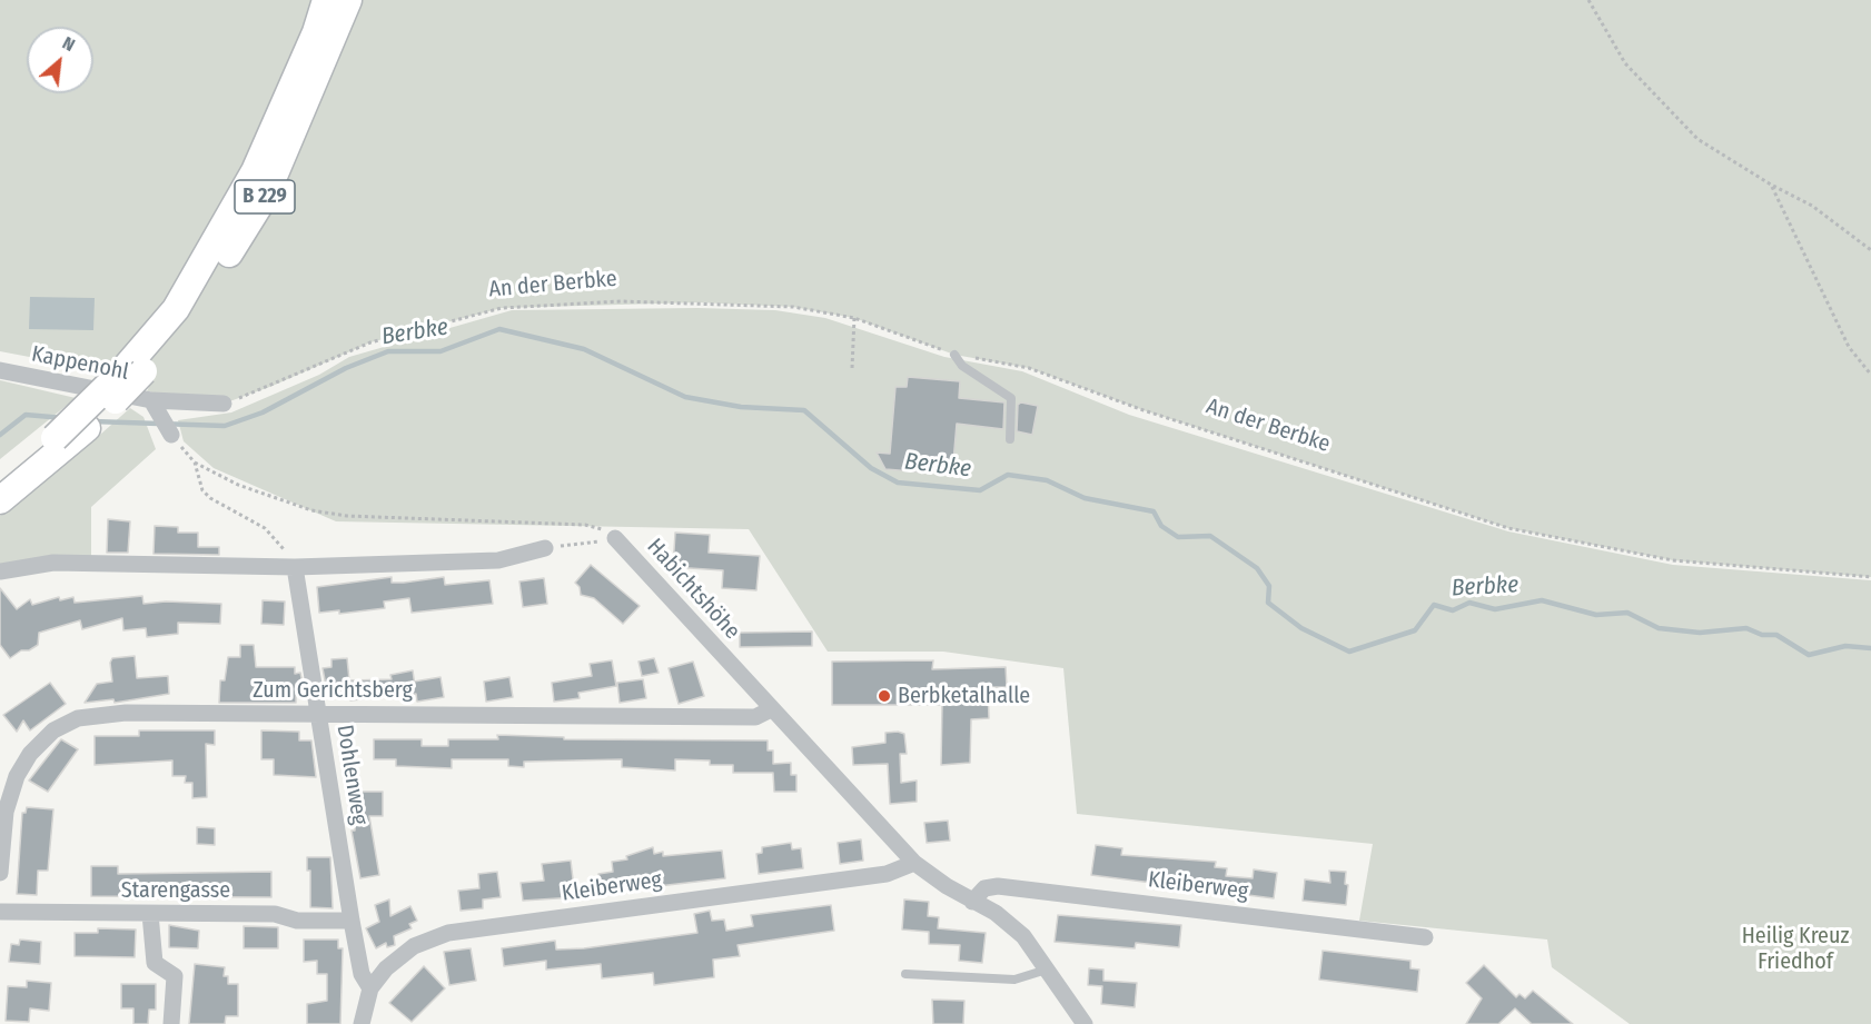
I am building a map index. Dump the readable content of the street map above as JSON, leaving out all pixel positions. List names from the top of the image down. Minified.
{"streets":{"main road":["B 229"],"street":["Kappenohl","Habichtshöhe","Zum Gerichtsberg","Dohlenweg","Kleiberweg","Starengasse"],"path":["An der Berbke"]},"crossings":[["Habichtshöhe","Zum Gerichtsberg"],["Habichtshöhe","Dohlenweg"],["Habichtshöhe","Kleiberweg"],["Zum Gerichtsberg","Dohlenweg"],["Dohlenweg","Kleiberweg"],["Dohlenweg","Starengasse"]],"water":["Berbke"],"parks":["Heilig Kreuz Friedhof"],"places":["Berbketalhalle"],"north":"top right"}
